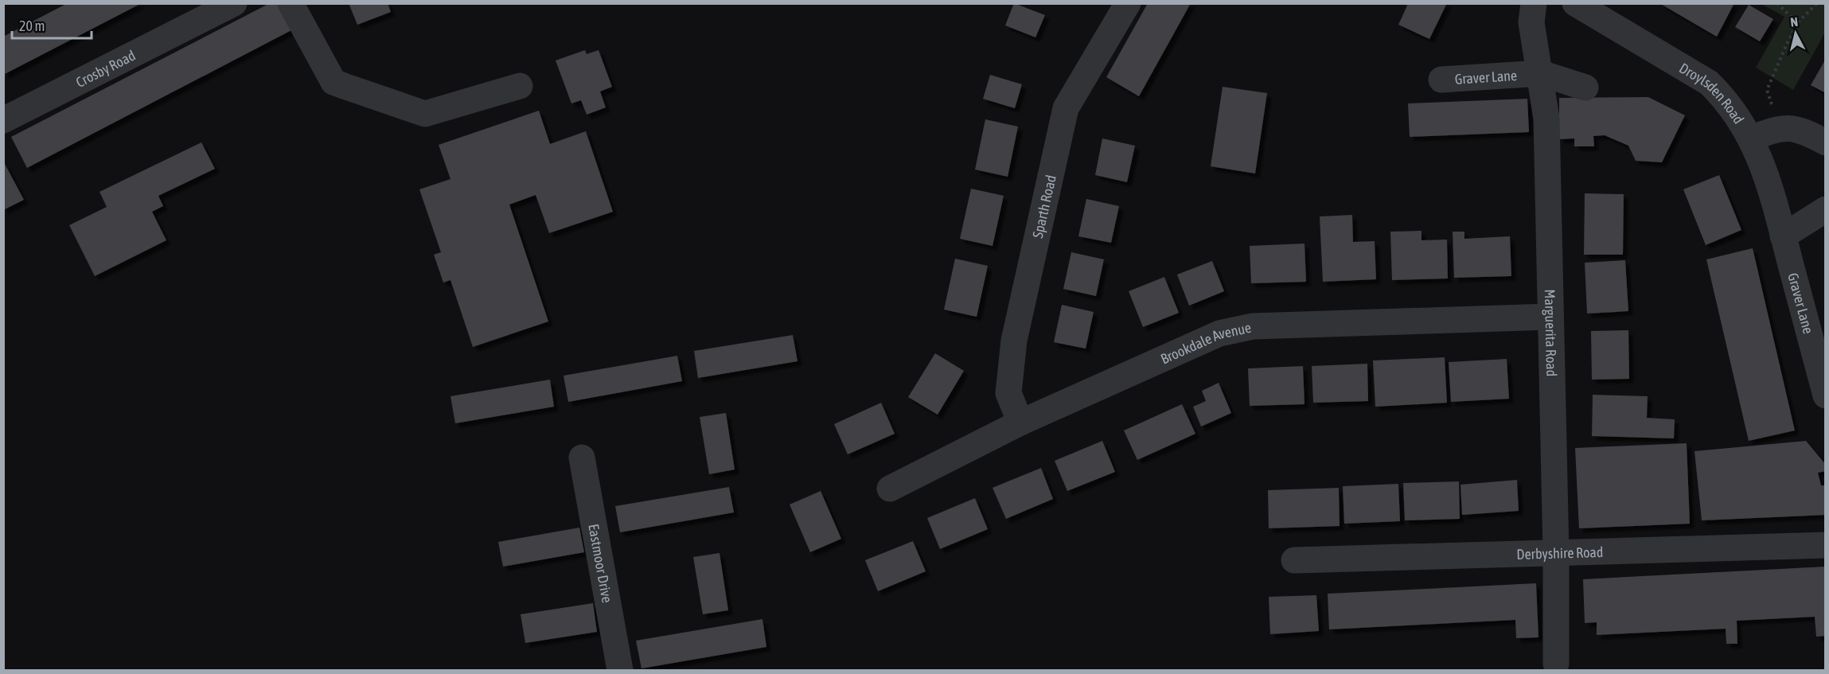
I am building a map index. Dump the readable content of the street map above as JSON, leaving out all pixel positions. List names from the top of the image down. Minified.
{"streets":{"street":["Crosby Road","Graver Lane","Droylsden Road","Sparth Road","Marguerita Road","Brookdale Avenue","Derbyshire Road","Eastmoor Drive"]},"crossings":[["Graver Lane","Droylsden Road"],["Graver Lane","Marguerita Road"],["Sparth Road","Brookdale Avenue"],["Marguerita Road","Brookdale Avenue"],["Marguerita Road","Derbyshire Road"]],"scale_bar":"20 m","north":"top"}
